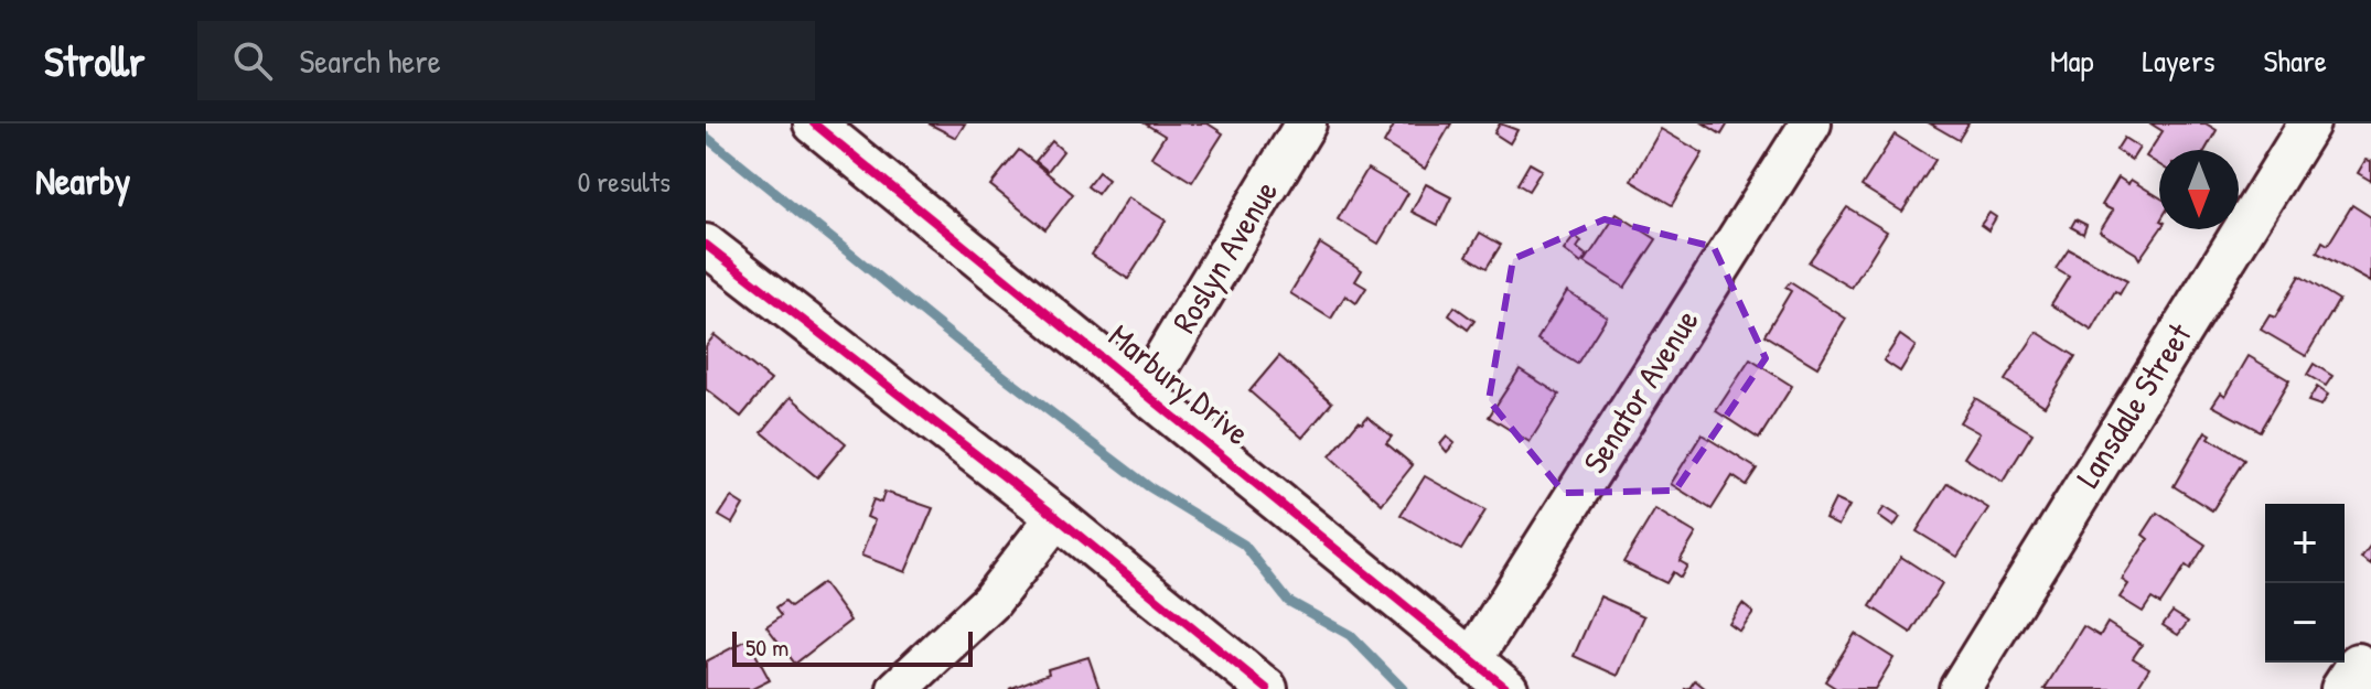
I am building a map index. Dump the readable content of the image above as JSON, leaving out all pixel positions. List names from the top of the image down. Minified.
{"streets":{"street":["Roslyn Avenue","Marbury Drive","Senator Avenue","Lansdale Street"]},"crossings":[["Roslyn Avenue","Marbury Drive"],["Marbury Drive","Senator Avenue"]],"scale_bar":"50 m","north":"bottom","page":{"header":"Strollr","search":"Search here","nav":["Map","Layers","Share"],"heading":["Nearby","0 results"],"map_buttons":["+","−"],"scale":"50 m"}}
